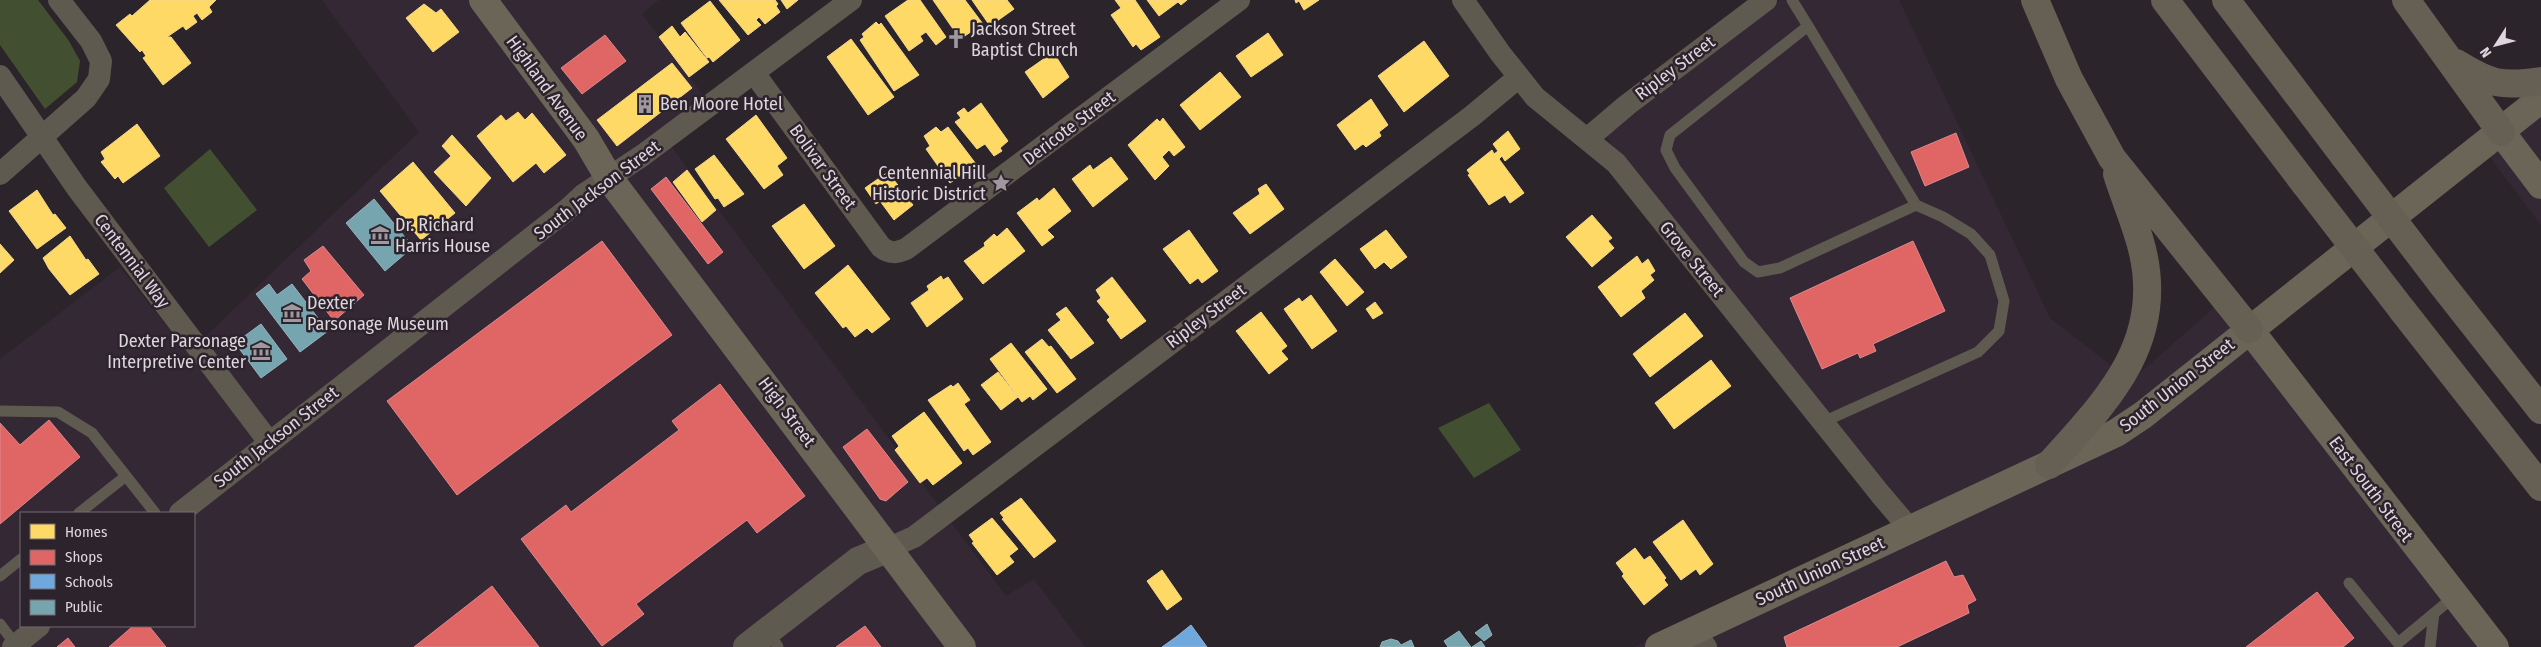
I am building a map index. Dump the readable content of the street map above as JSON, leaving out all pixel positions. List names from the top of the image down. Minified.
{"streets":{"main road":["Highland Avenue","South Union Street","High Street","East South Street"],"street":["Ripley Street","Dericote Street","Bolivar Street","South Jackson Street","Grove Street","Centennial Way"]},"crossings":[["Ripley Street","Grove Street"],["Ripley Street","High Street"],["Highland Avenue","South Jackson Street"],["Highland Avenue","High Street"],["Dericote Street","Bolivar Street"],["Bolivar Street","South Jackson Street"],["South Jackson Street","Centennial Way"],["South Jackson Street","High Street"],["Grove Street","South Union Street"],["South Union Street","East South Street"]],"places":{"church":["Jackson Street Baptist Church"],"building":["Ben Moore Hotel"],"place":["Centennial Hill Historic District"],"museum":["Dr. Richard Harris House","Dexter Parsonage Museum","Dexter Parsonage Interpretive Center"]},"legend":["Homes","Shops","Schools","Public"],"north":"bottom left"}
